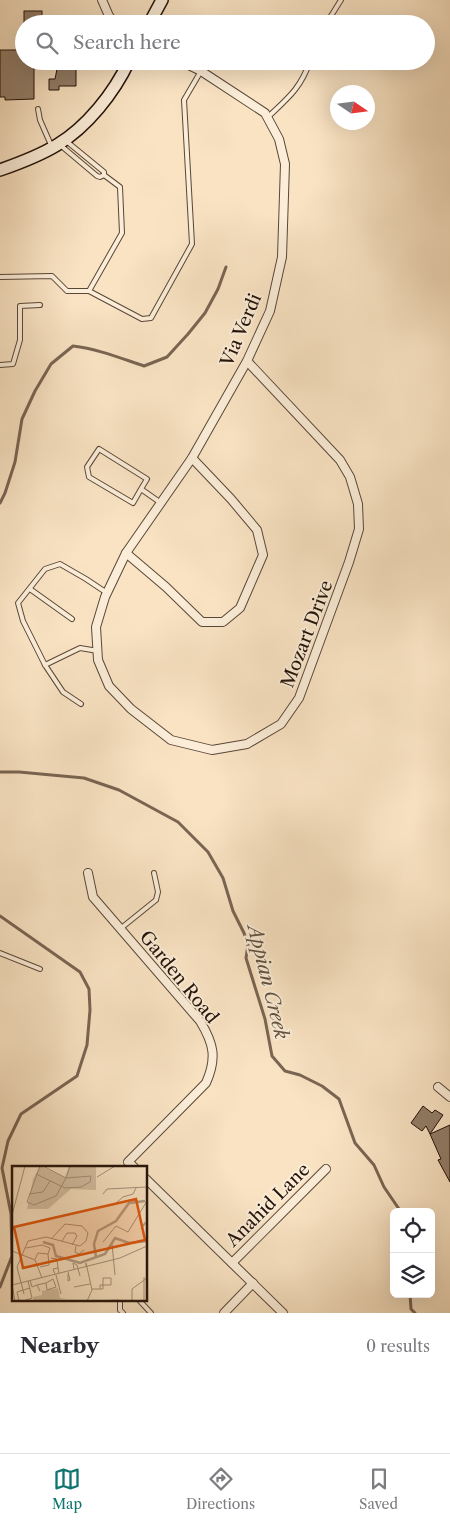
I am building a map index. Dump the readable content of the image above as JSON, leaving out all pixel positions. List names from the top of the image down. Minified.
{"streets":{"street":["Via Verdi","Mozart Drive","Garden Road","Anahid Lane"]},"crossings":[["Via Verdi","Mozart Drive"]],"water":["Appian Creek"],"north":"right","page":{"search":"Search here","heading":["Nearby","0 results"],"nav":["Map","Directions","Saved"]}}
